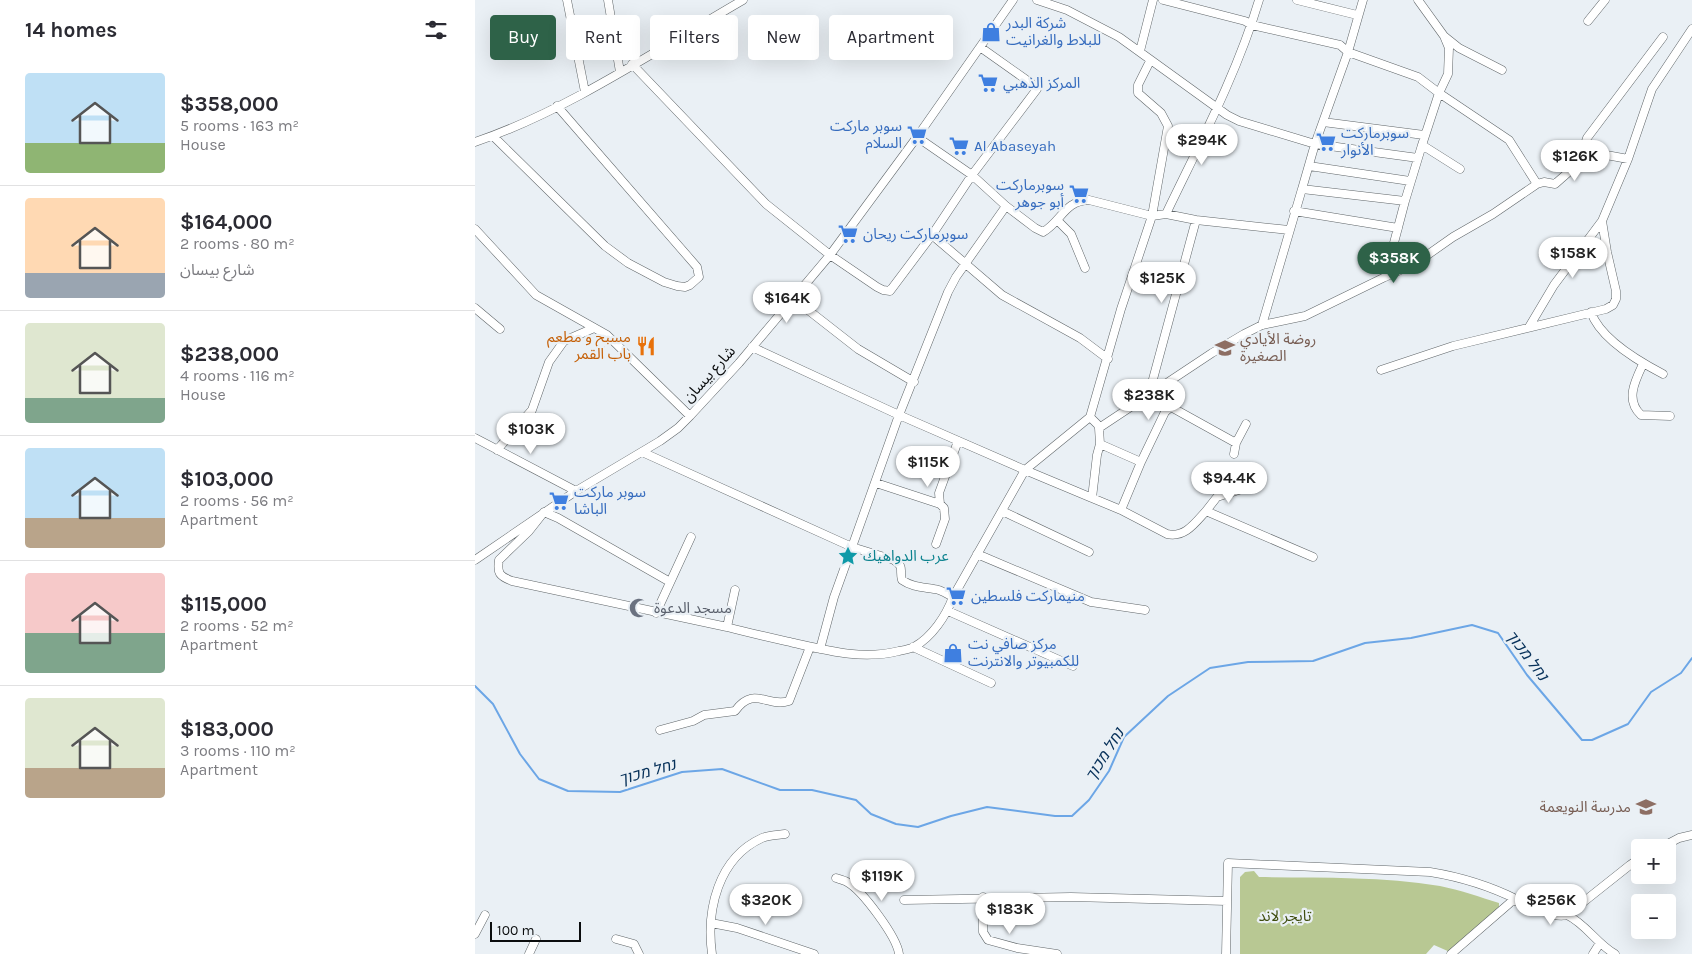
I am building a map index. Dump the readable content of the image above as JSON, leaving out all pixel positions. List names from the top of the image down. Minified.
{"streets":{"street":["شارع بيسان"]},"water":["נחל מכוך"],"parks":["تايجر لاند"],"places":{"shop":["شركة البدر للبلاط والغرانيت","مركز صافي نت للكمبيوتر والانترنت"],"supermarket":["المركز الذهبي","سوبر ماركت السلام","سوبرماركت الأنوار","Al Abaseyah","سوبرماركت أبو جوهر","سوبرماركت ريحان","سوبر ماركت الباشا","منيماركت فلسطين"],"restaurant":["مسبح و مطعم باب القمر"],"school or university":["روضة الأيادي الصغيرة","مدرسة النويعمة"],"place":["عرب الدواهيك"],"mosque":["مسجد الدعوة"]},"scale_bar":"100 m","page":{"heading":"14 homes","chip":["Buy","Rent","Filters","New","Apartment"],"list":[{"name":"$358,000","note":"5 rooms · 163 m² · House"},{"name":"$164,000","note":"2 rooms · 80 m² · شارع بيسان"},{"name":"$238,000","note":"4 rooms · 116 m² · House"},{"name":"$103,000","note":"2 rooms · 56 m² · Apartment"},{"name":"$115,000","note":"2 rooms · 52 m² · Apartment"},{"name":"$183,000","note":"3 rooms · 110 m² · Apartment"}],"price":["$294K","$126K","$158K","$358K","$125K","$164K","$238K","$103K","$115K","$94.4K","$119K","$320K","$256K","$183K"],"map_buttons":["+","−"],"scale":"100 m"}}
